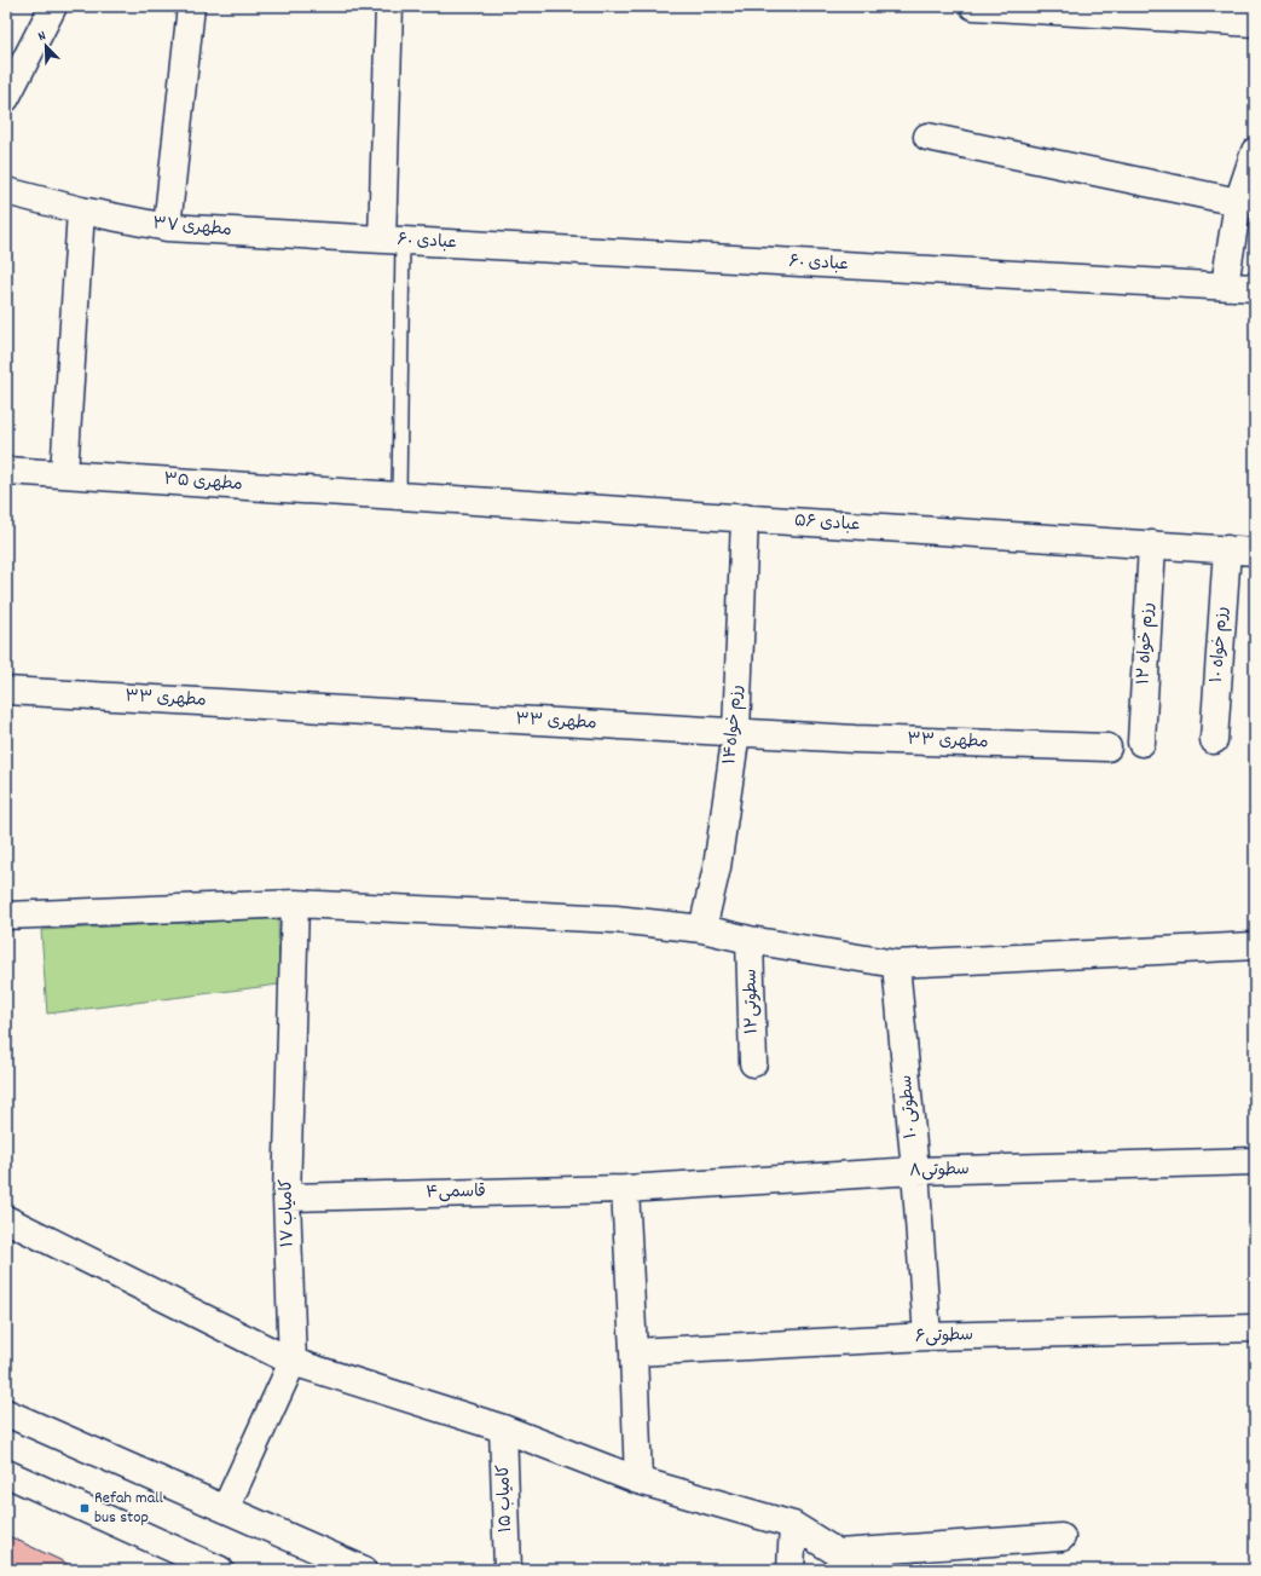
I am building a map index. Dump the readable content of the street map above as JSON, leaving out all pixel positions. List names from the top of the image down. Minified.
{"streets":{"street":["مطهری ۳۷","عبادی ۶۰","مطهری ۳۵","عبادی ۵۶","رزم خواه ۱۲","رزم خواه ۱۰","مطهری ۳۳","رزم خواه۱۴","سطوتی۱۲","سطوتی ۱۰","سطوتی۸","قاسمی۴","کامیاب ۱۷","سطوتی۶","کامیاب ۱۵"]},"crossings":[["مطهری ۳۷","عبادی ۶۰"],["مطهری ۳۵","عبادی ۵۶"],["عبادی ۵۶","رزم خواه ۱۲"],["عبادی ۵۶","رزم خواه ۱۰"],["عبادی ۵۶","رزم خواه۱۴"],["مطهری ۳۳","رزم خواه۱۴"],["سطوتی ۱۰","سطوتی۸"],["سطوتی ۱۰","سطوتی۶"],["سطوتی۸","قاسمی۴"],["قاسمی۴","کامیاب ۱۷"]],"places":{"transit":["Refah mall bus stop"]},"north":"top left"}
